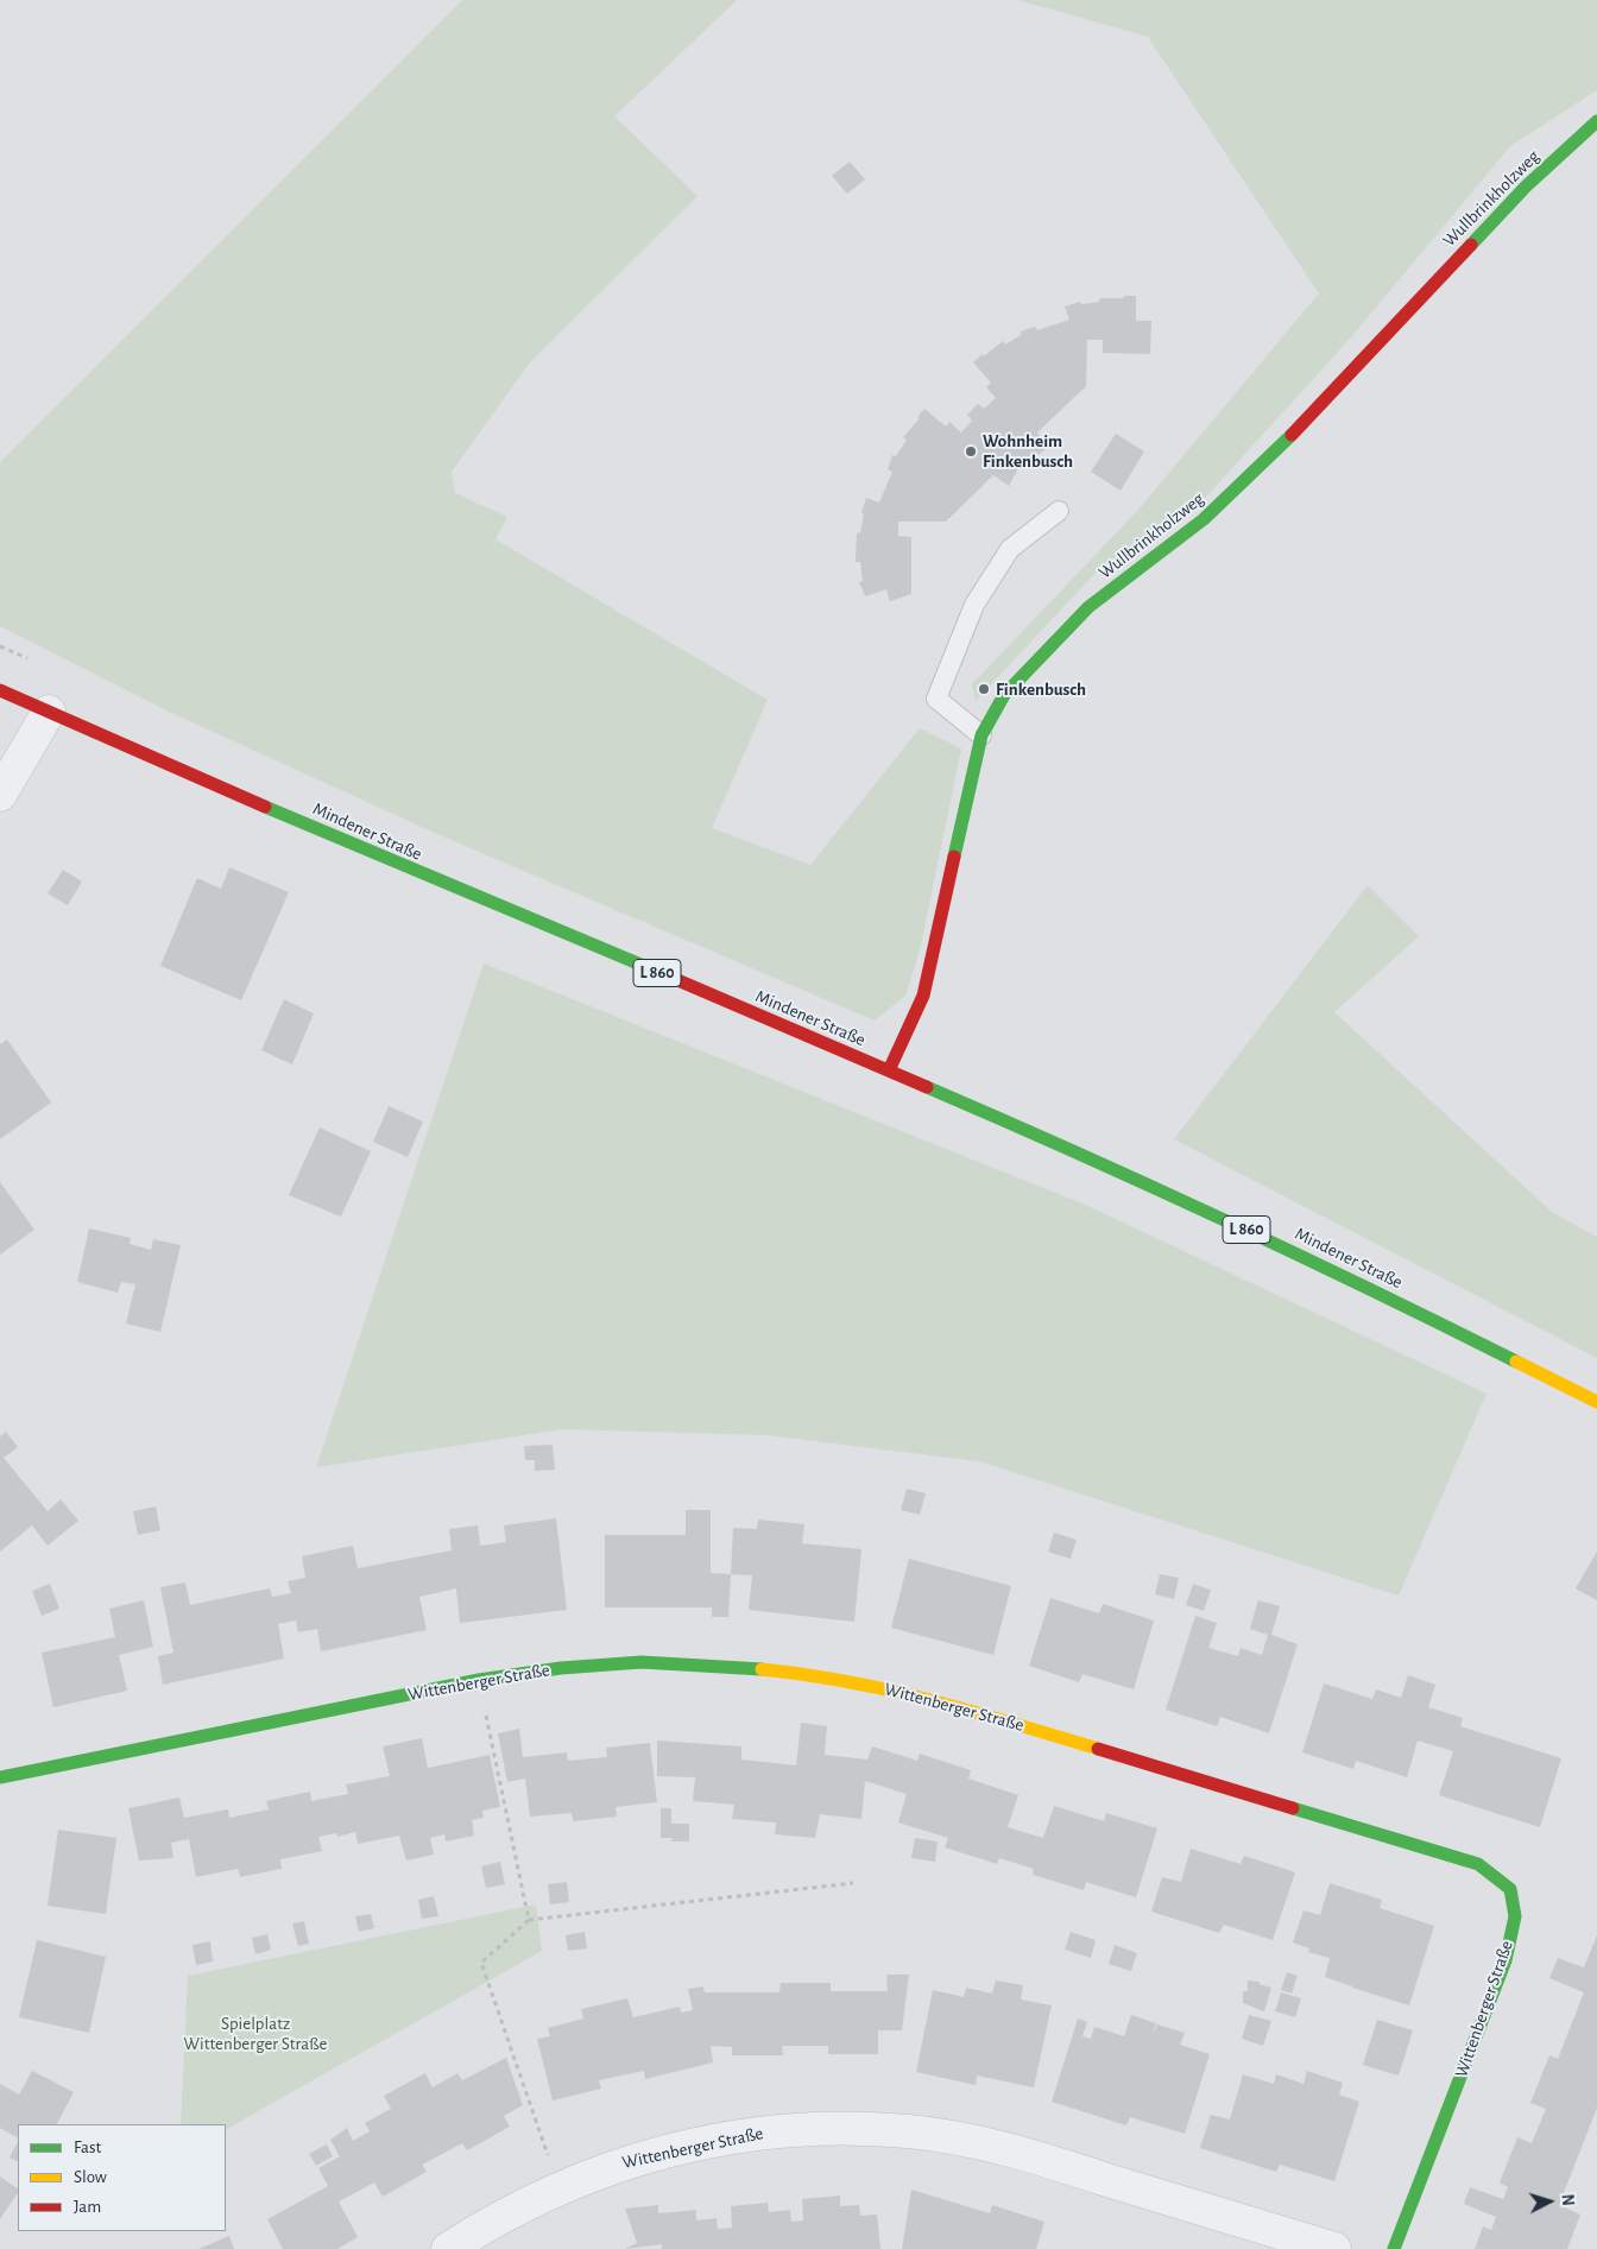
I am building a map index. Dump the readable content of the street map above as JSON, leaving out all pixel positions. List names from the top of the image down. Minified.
{"streets":{"street":["Wullbrinkholzweg","Mindener Straße","L 860","Wittenberger Straße"]},"crossings":[["Wullbrinkholzweg","Mindener Straße"]],"parks":["Spielplatz Wittenberger Straße"],"places":["Wohnheim Finkenbusch","Finkenbusch"],"legend":["Fast","Slow","Jam"],"north":"right"}
